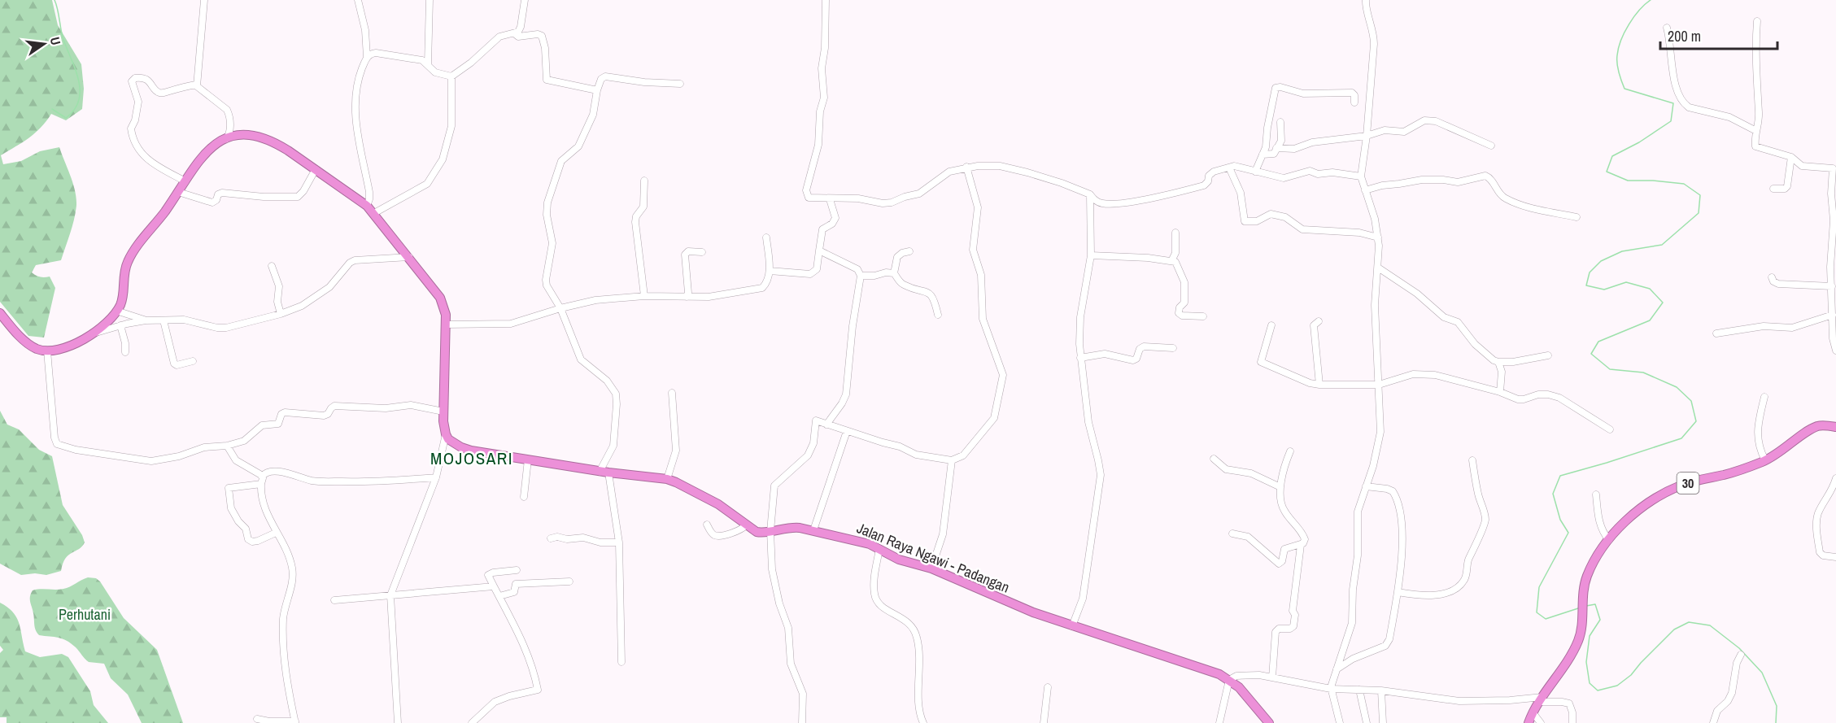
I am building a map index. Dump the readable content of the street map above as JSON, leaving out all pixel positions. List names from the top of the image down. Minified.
{"streets":{"highway":["30","Jalan Raya Ngawi - Padangan"]},"districts":["MOJOSARI"],"parks":["Perhutani"],"scale_bar":"200 m","north":"right"}
